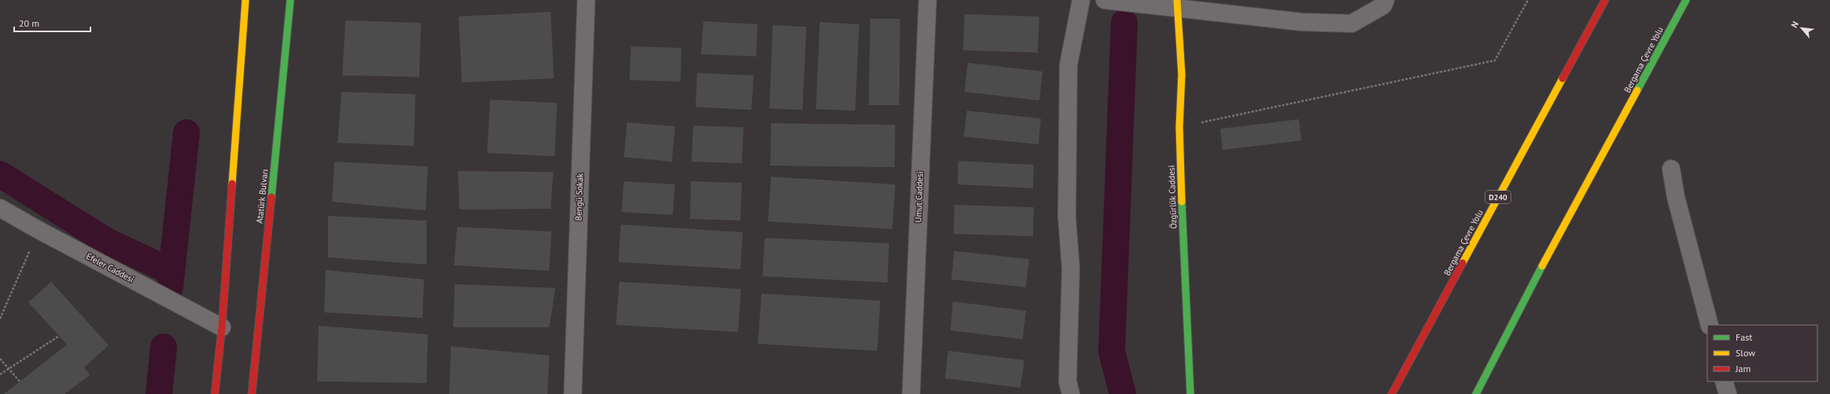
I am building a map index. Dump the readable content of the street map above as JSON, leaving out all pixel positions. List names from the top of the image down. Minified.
{"streets":{"main road":["Bergama Çevre Yolu","Atatürk Bulvarı","Özgürlük Caddesi","D240"],"street":["Bengü Sokak","Umut Caddesi","Efeler Caddesi"]},"legend":["Fast","Slow","Jam"],"scale_bar":"20 m","north":"top left"}
